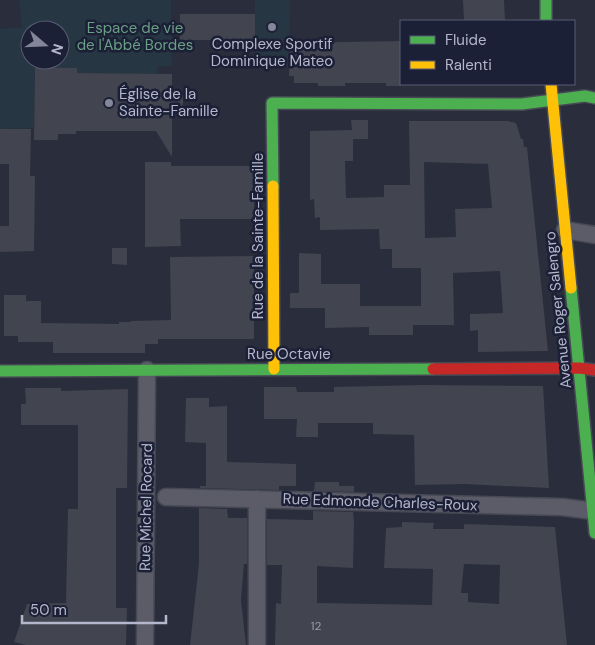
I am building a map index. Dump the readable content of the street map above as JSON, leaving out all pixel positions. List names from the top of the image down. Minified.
{"streets":{"street":["Rue de la Sainte-Famille","Avenue Roger Salengro","Rue Octavie","Rue Edmonde Charles-Roux","Rue Michel Rocard"]},"crossings":[["Rue de la Sainte-Famille","Avenue Roger Salengro"],["Rue de la Sainte-Famille","Rue Octavie"],["Avenue Roger Salengro","Rue Octavie"],["Avenue Roger Salengro","Rue Edmonde Charles-Roux"],["Rue Octavie","Rue Michel Rocard"]],"parks":["Espace de vie de l'Abbé Bordes"],"places":["Complexe Sportif Dominique Mateo","Église de la Sainte-Famille"],"house_numbers":["12"],"legend":["Fluide","Ralenti"],"scale_bar":"50 m","north":"right"}
